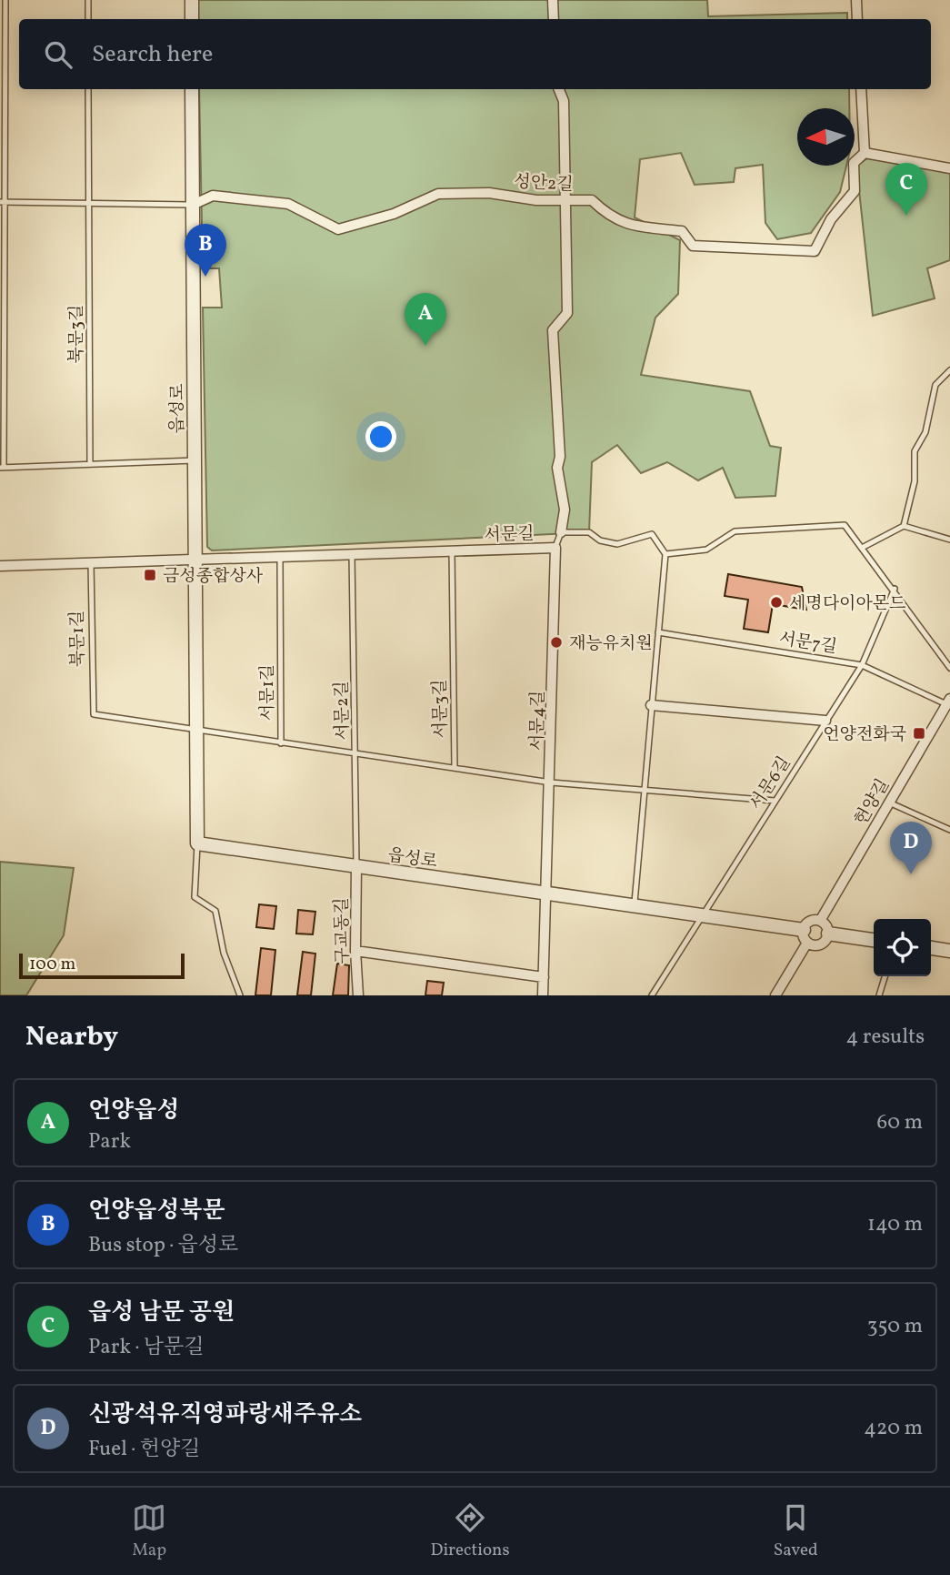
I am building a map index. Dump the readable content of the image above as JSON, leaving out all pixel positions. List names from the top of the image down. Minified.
{"streets":{"street":["성안2길","읍성로","서문길","서문4길","헌양길","구교동길"],"lane":["북문3길","북문1길","서문7길","서문1길","서문3길","서문2길","서문6길"]},"crossings":[["성안2길","읍성로"],["읍성로","서문길"],["읍성로","북문1길"],["읍성로","서문1길"],["읍성로","서문2길"],["읍성로","서문4길"],["읍성로","서문6길"],["읍성로","헌양길"],["읍성로","구교동길"],["서문길","서문1길"],["서문길","서문3길"],["서문길","서문2길"],["서문길","서문4길"],["북문1길","서문1길"],["서문7길","서문6길"],["서문7길","헌양길"],["서문2길","구교동길"]],"places":{"transit":["금성종합상사","언양전화국"],"other":["세명다이아몬드","재능유치원"]},"scale_bar":"100 m","north":"left","page":{"search":"Search here","pins":["C","B","A","D"],"scale":"100 m","heading":["Nearby","4 results"],"list":[{"mark":"A","name":"언양읍성","note":"Park","value":"60 m"},{"mark":"B","name":"언양읍성북문","note":"Bus stop · 읍성로","value":"140 m"},{"mark":"C","name":"읍성 남문 공원","note":"Park · 남문길","value":"350 m"},{"mark":"D","name":"신광석유직영파랑새주유소","note":"Fuel · 헌양길","value":"420 m"}],"nav":["Map","Directions","Saved"]}}
